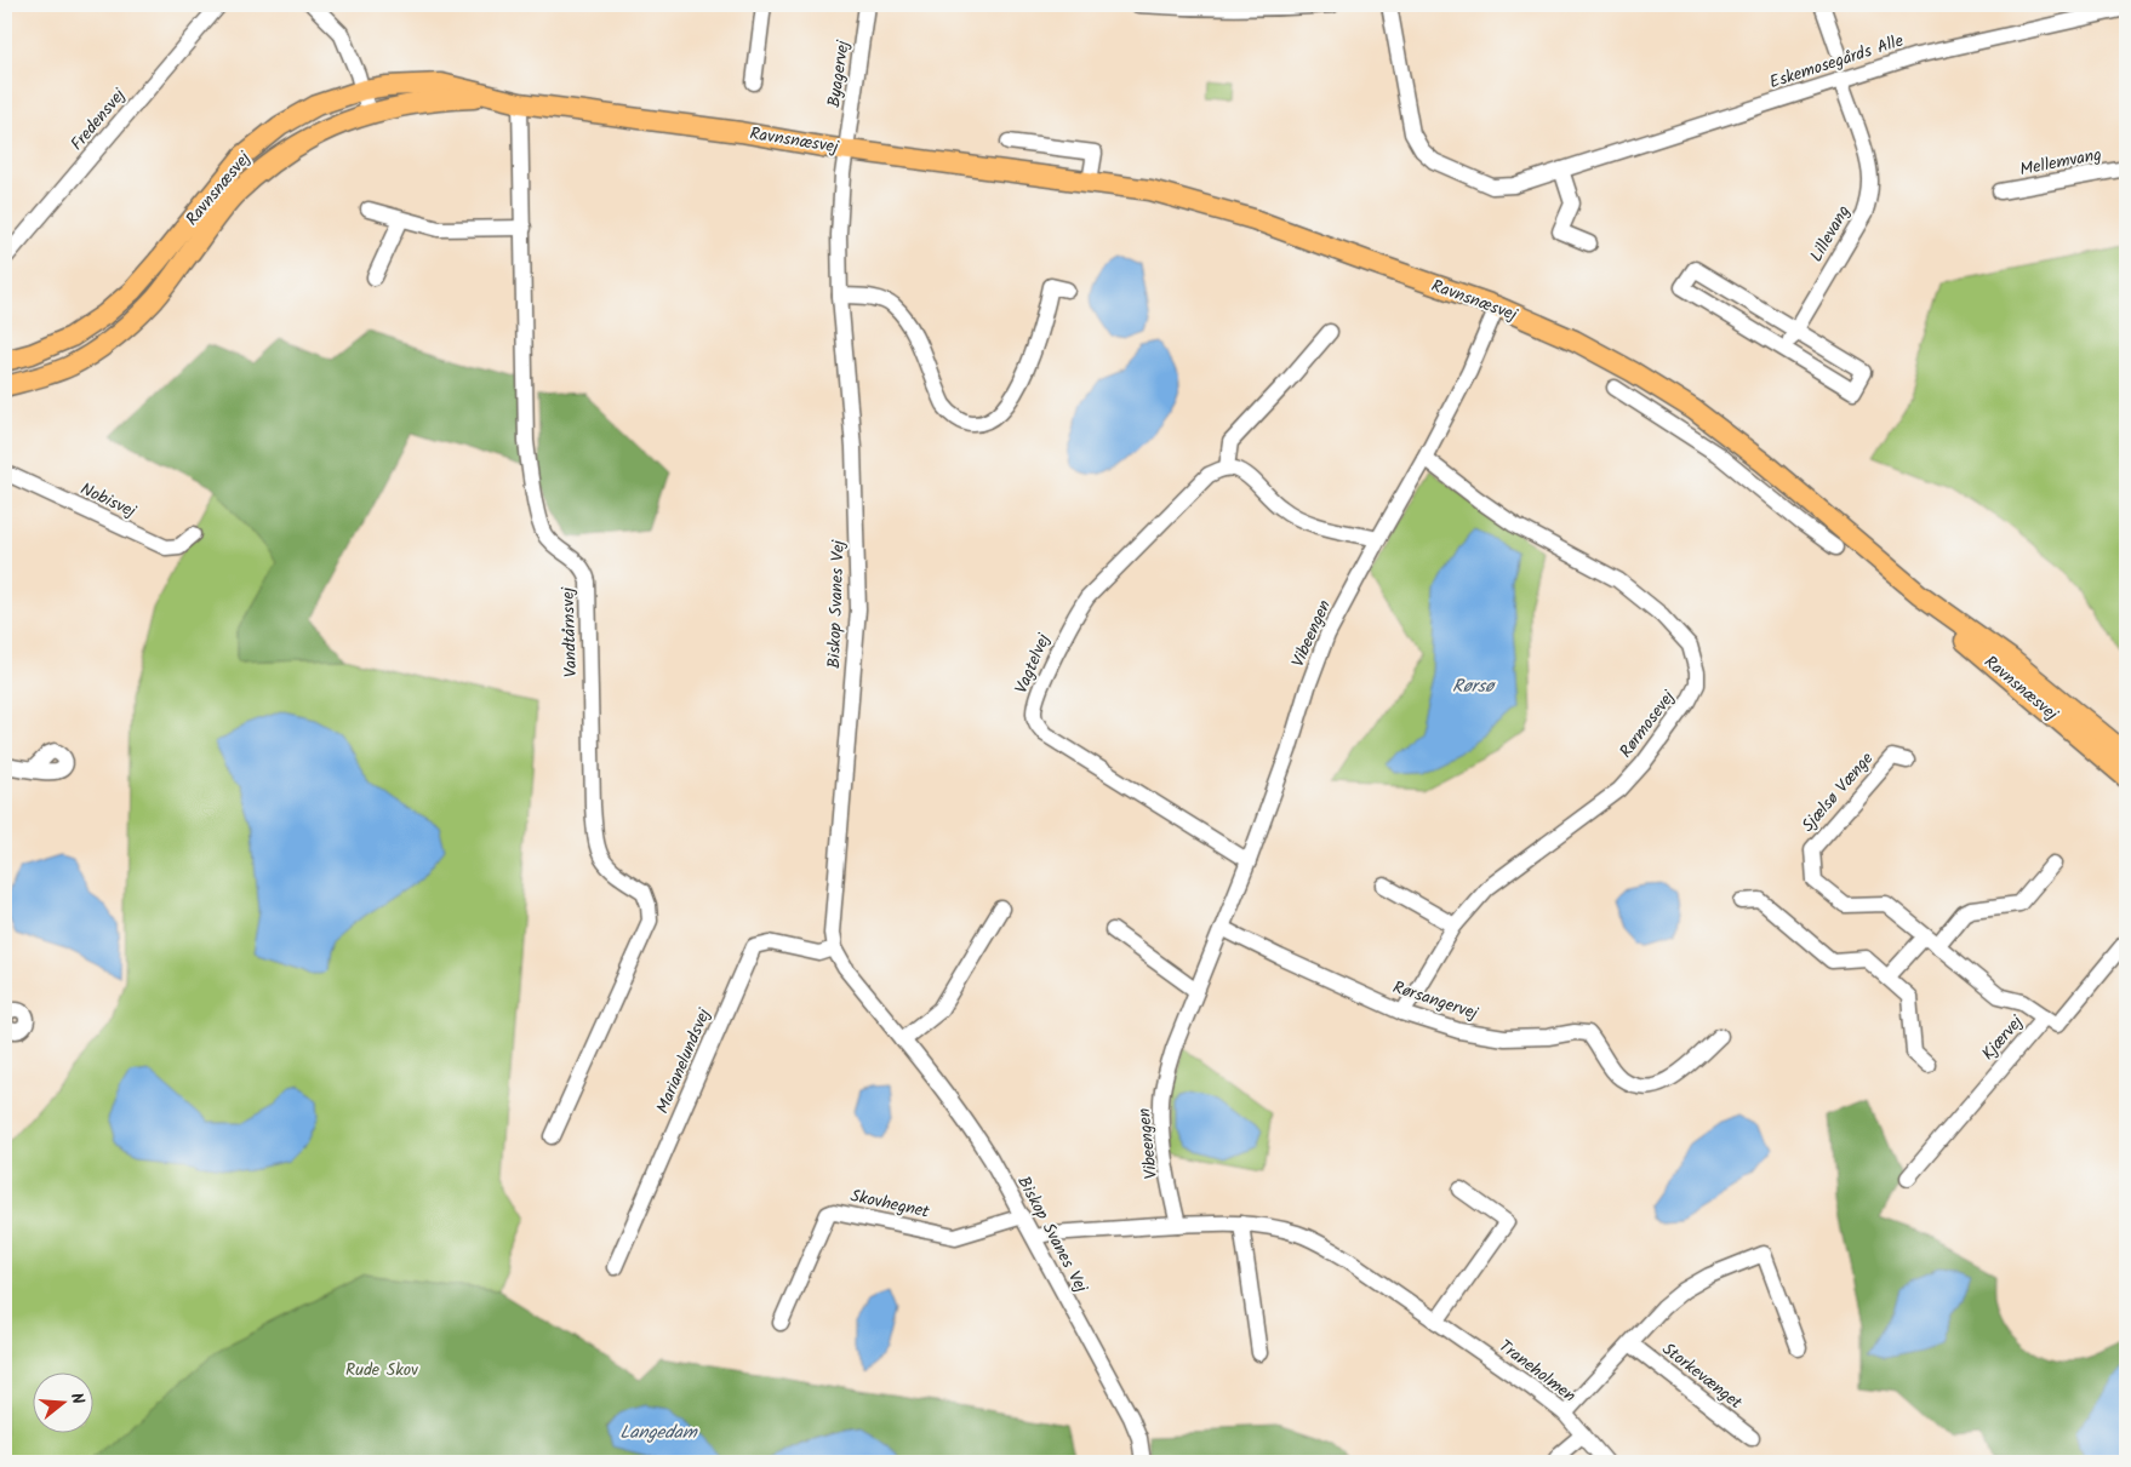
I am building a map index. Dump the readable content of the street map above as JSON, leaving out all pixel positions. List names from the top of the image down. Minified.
{"streets":{"main road":["Ravnsnæsvej"],"street":["Eskemosegårds Alle","Byagervej","Fredensvej","Mellemvang","Lillevang","Nobisvej","Biskop Svanes Vej","Vandtårnsvej","Vibeengen","Vagtelvej","Rørmosevej","Sjælsø Vænge","Rørsangervej","Kjærvej","Marianelundsvej","Skovhegnet","Traneholmen","Storkevænget"]},"crossings":[["Eskemosegårds Alle","Lillevang"],["Byagervej","Ravnsnæsvej"],["Byagervej","Biskop Svanes Vej"],["Ravnsnæsvej","Biskop Svanes Vej"],["Ravnsnæsvej","Vandtårnsvej"],["Ravnsnæsvej","Vibeengen"],["Biskop Svanes Vej","Marianelundsvej"],["Biskop Svanes Vej","Skovhegnet"],["Biskop Svanes Vej","Traneholmen"],["Vibeengen","Vagtelvej"],["Vibeengen","Rørmosevej"],["Vibeengen","Rørsangervej"],["Vibeengen","Traneholmen"],["Rørmosevej","Rørsangervej"],["Sjælsø Vænge","Kjærvej"]],"water":["Rørsø","Langedam"],"parks":["Rude Skov"],"north":"right"}
